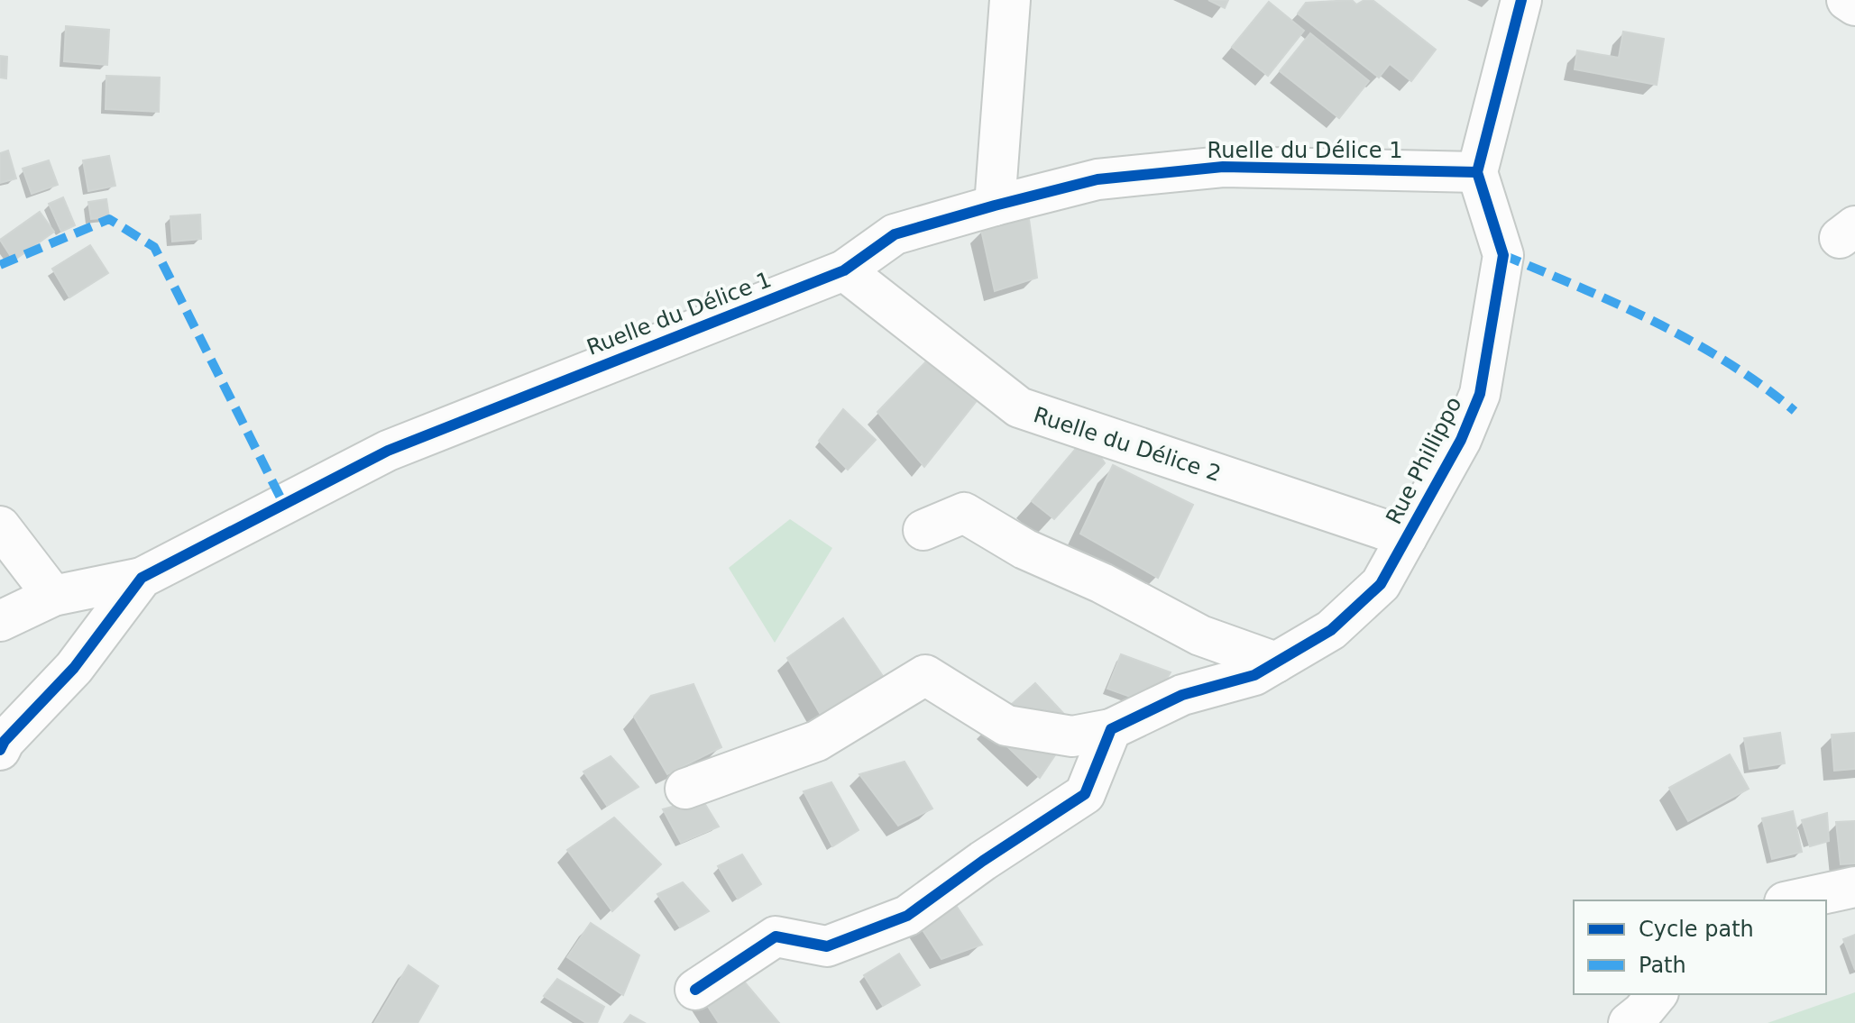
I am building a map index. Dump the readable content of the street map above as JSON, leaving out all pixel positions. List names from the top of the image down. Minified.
{"streets":{"street":["Ruelle du Délice 1","Ruelle du Délice 2","Rue Phillippo"]},"crossings":[["Ruelle du Délice 1","Ruelle du Délice 2"],["Ruelle du Délice 1","Rue Phillippo"],["Ruelle du Délice 2","Rue Phillippo"]],"legend":["Cycle path","Path"]}
